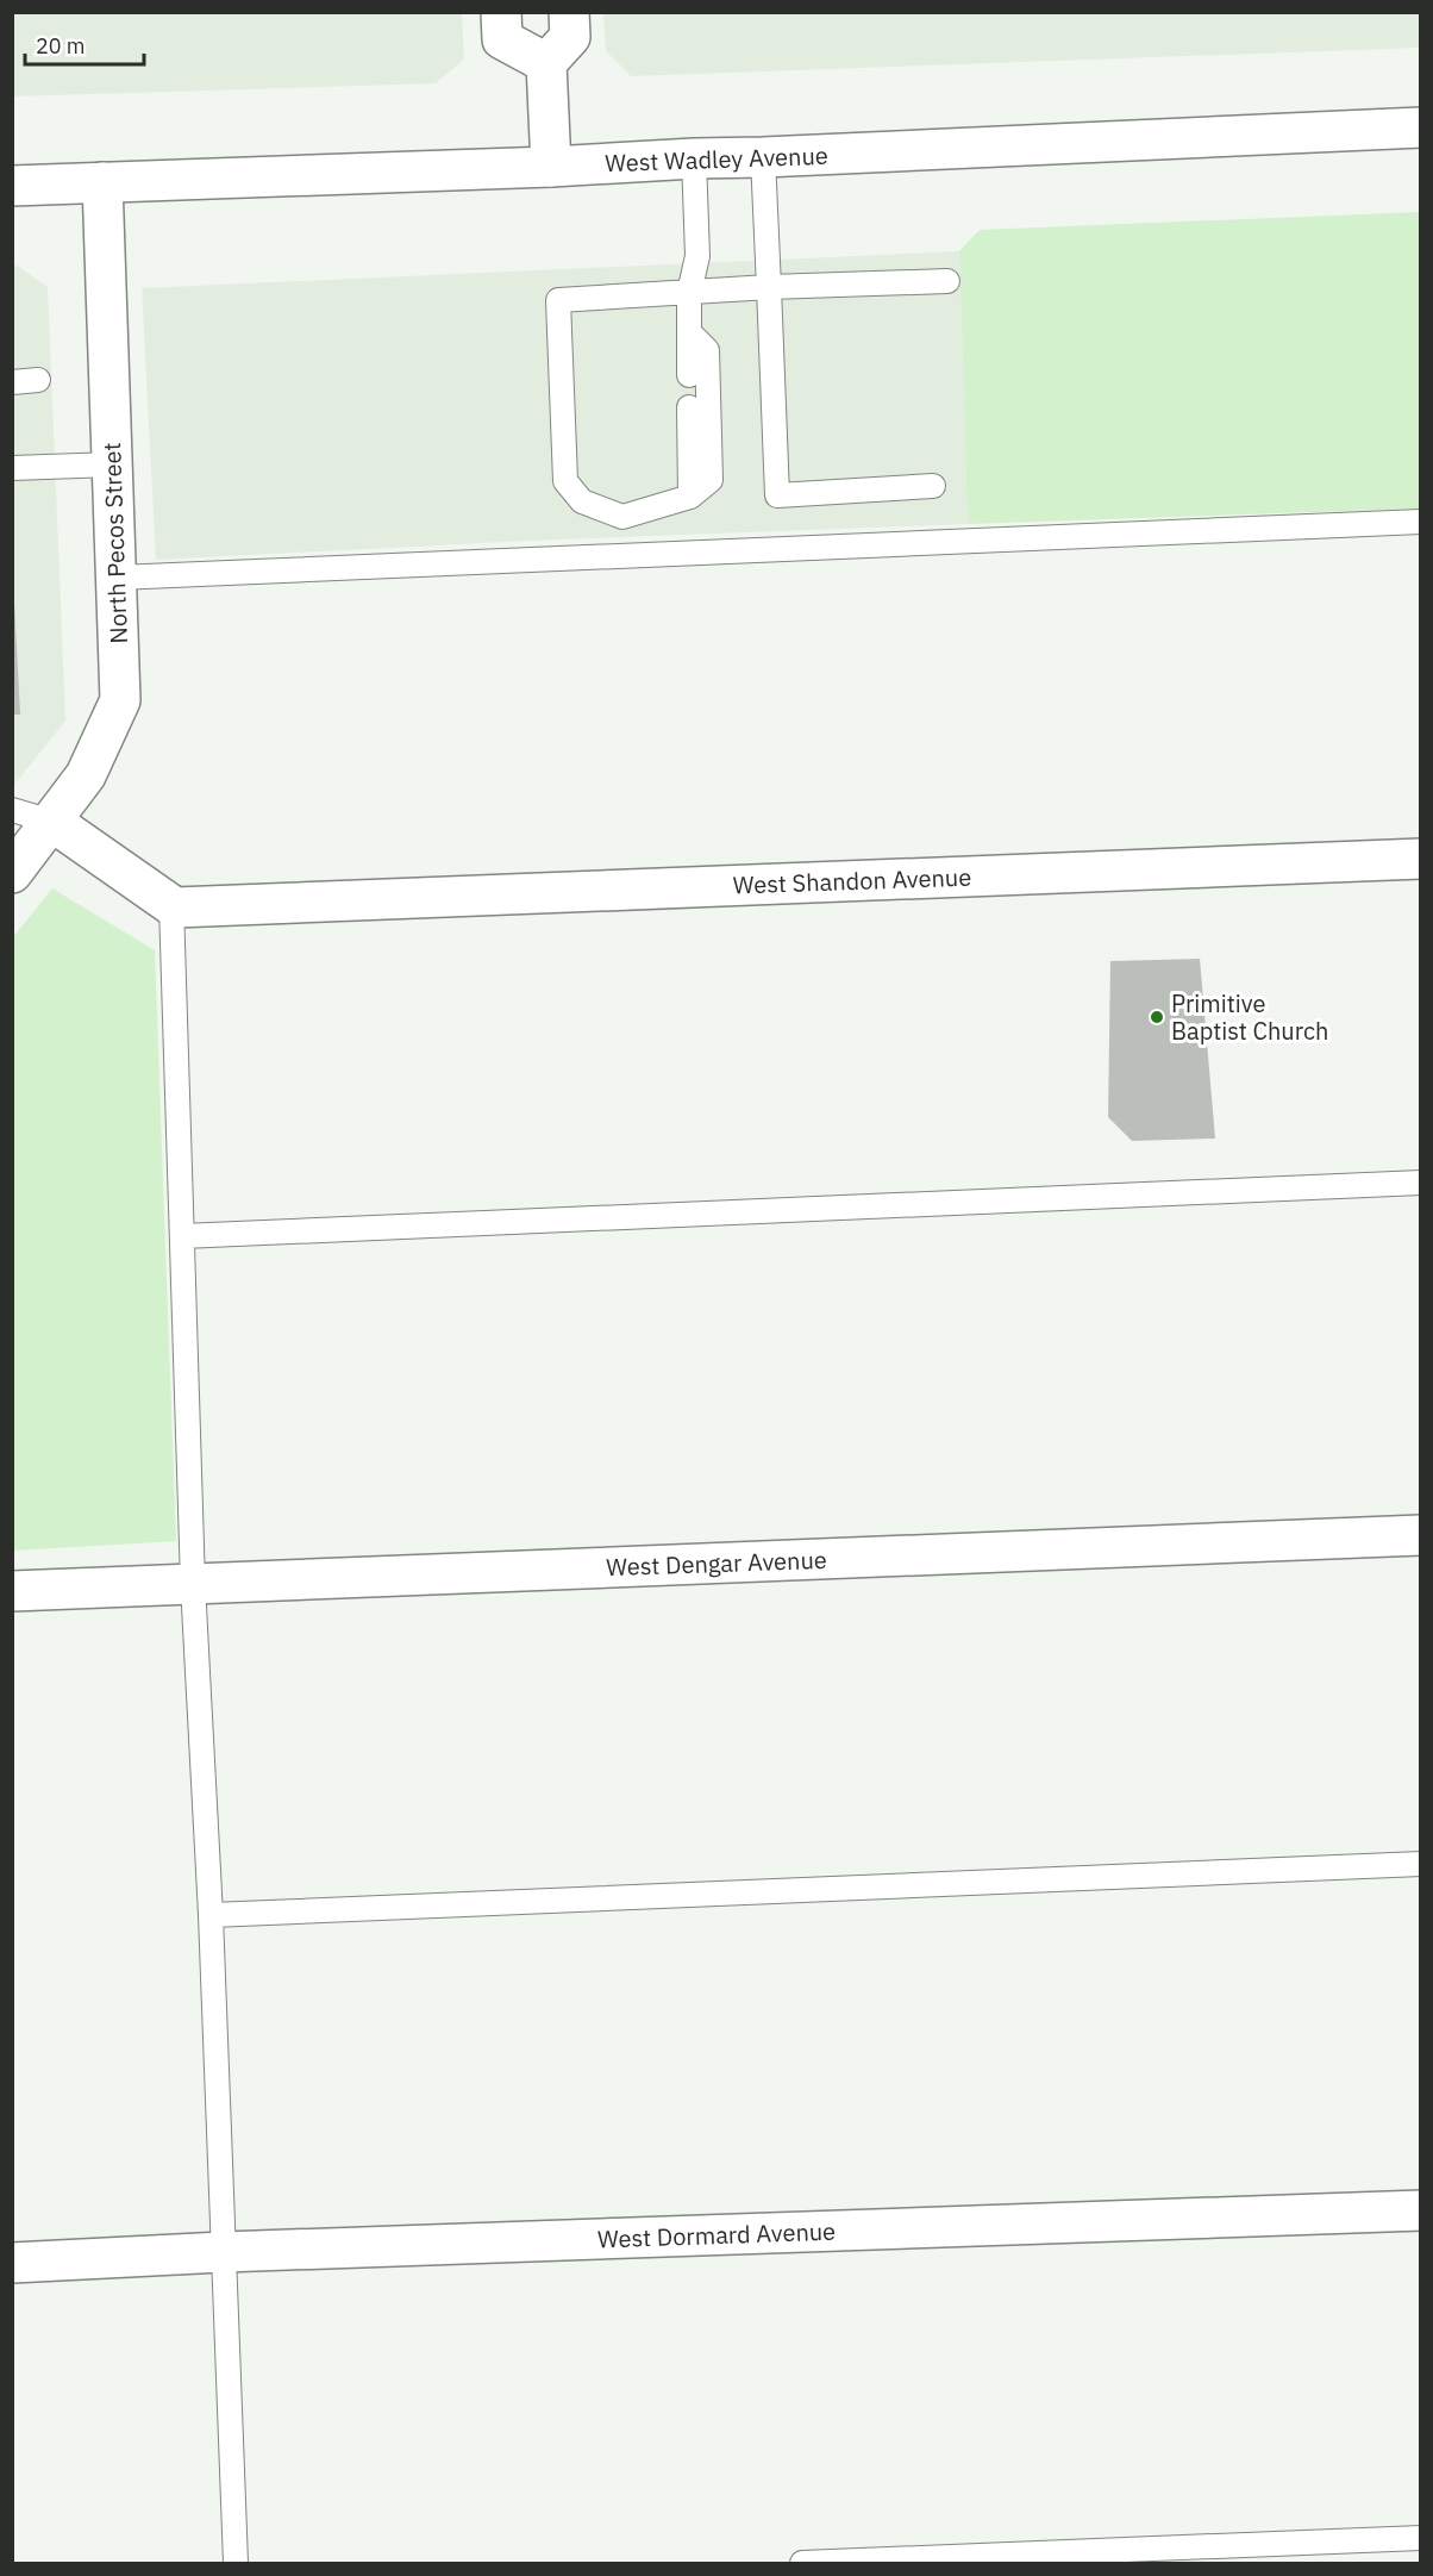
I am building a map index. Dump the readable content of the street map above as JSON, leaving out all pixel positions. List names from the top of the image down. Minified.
{"streets":{"street":["West Wadley Avenue","North Pecos Street","West Shandon Avenue","West Dengar Avenue","West Dormard Avenue"]},"crossings":[["West Wadley Avenue","North Pecos Street"]],"places":["Primitive Baptist Church"],"scale_bar":"20 m"}
